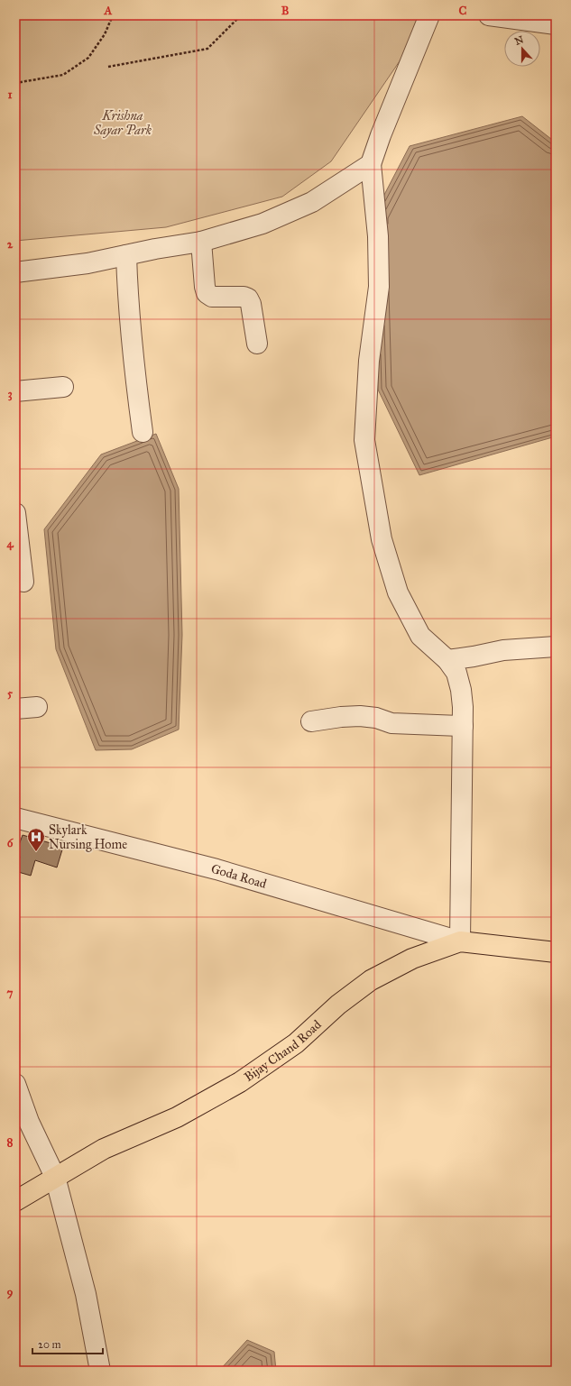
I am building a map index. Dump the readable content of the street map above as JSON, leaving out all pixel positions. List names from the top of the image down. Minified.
{"streets":{"main road":["Bijay Chand Road"],"street":["Goda Road"]},"crossings":[["Goda Road","Bijay Chand Road"]],"parks":["Krishna Sayar Park"],"places":{"hospital":["Skylark Nursing Home"]},"scale_bar":"20 m","north":"top","grid":{"columns":["A","B","C"],"rows":["1","2","3","4","5","6","7","8","9"]}}
